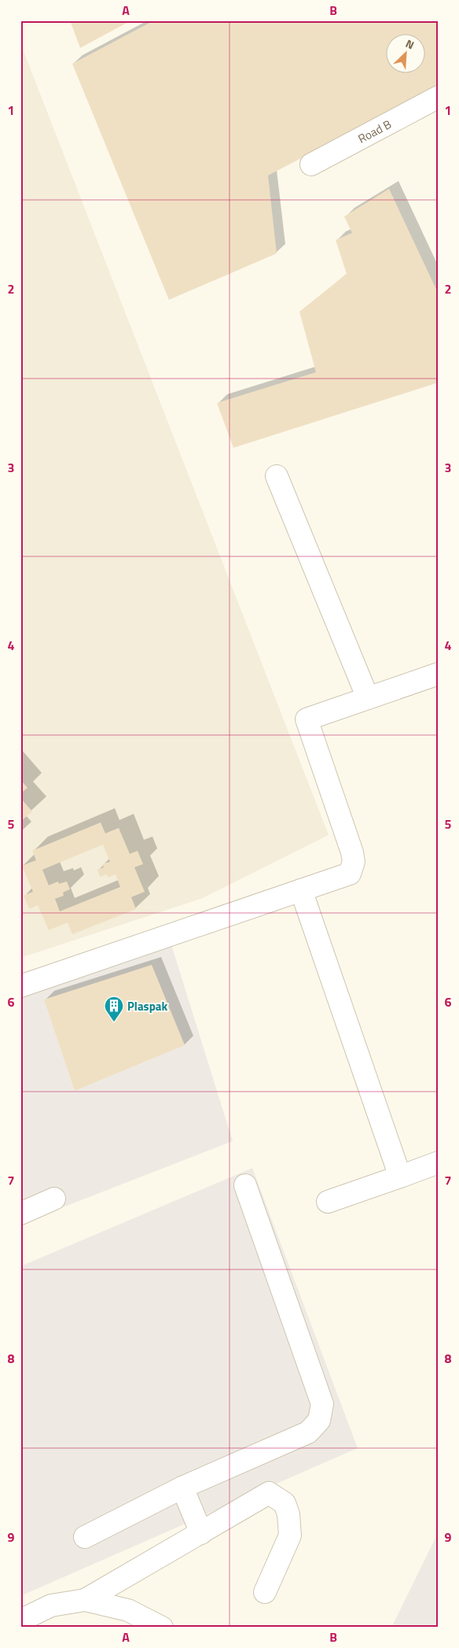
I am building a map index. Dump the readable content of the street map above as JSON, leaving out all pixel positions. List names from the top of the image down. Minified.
{"streets":{"lane":["Road B"]},"places":{"building":["Plaspak"]},"north":"top right","grid":{"columns":["A","B"],"rows":["1","2","3","4","5","6","7","8","9"]}}
